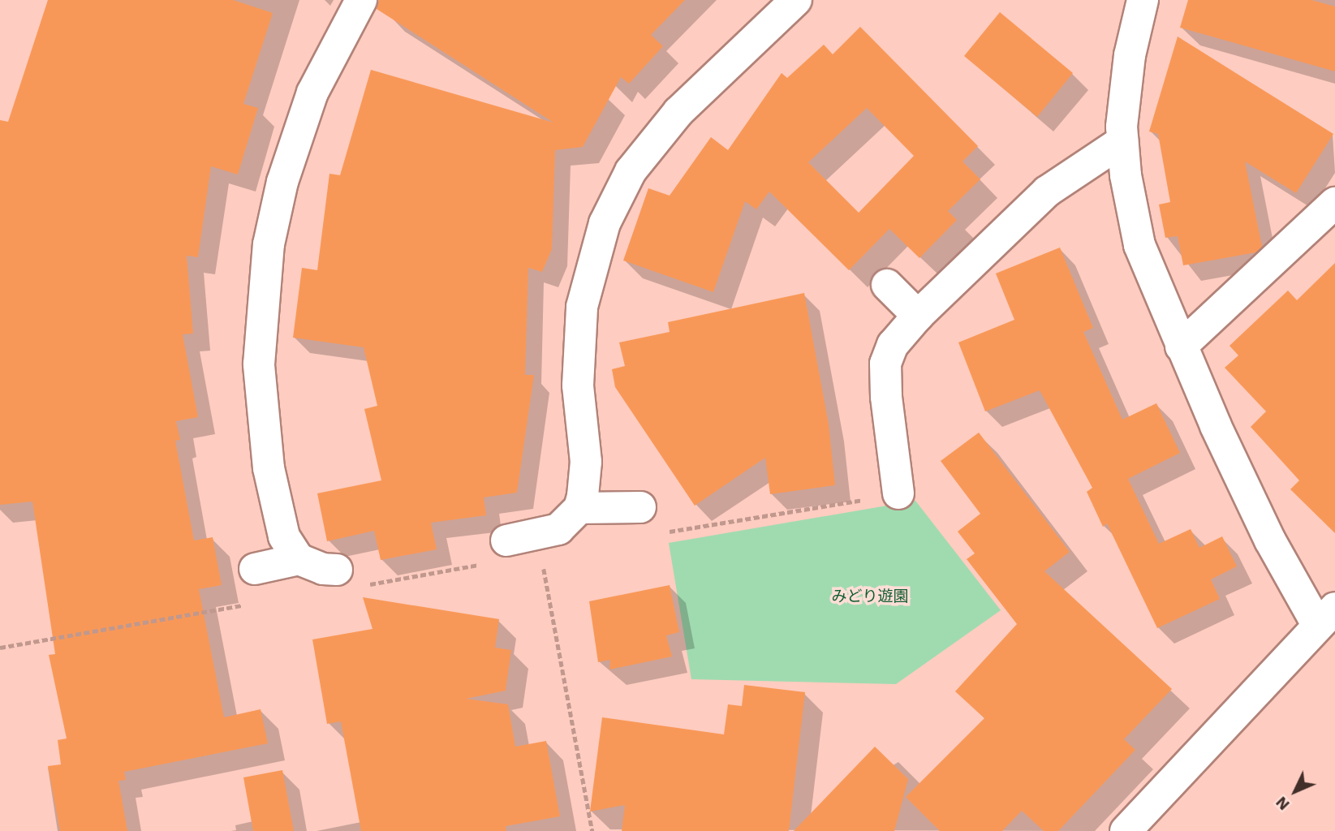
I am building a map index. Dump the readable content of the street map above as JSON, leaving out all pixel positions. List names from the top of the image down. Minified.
{"parks":["みどり遊園"],"north":"bottom left"}
